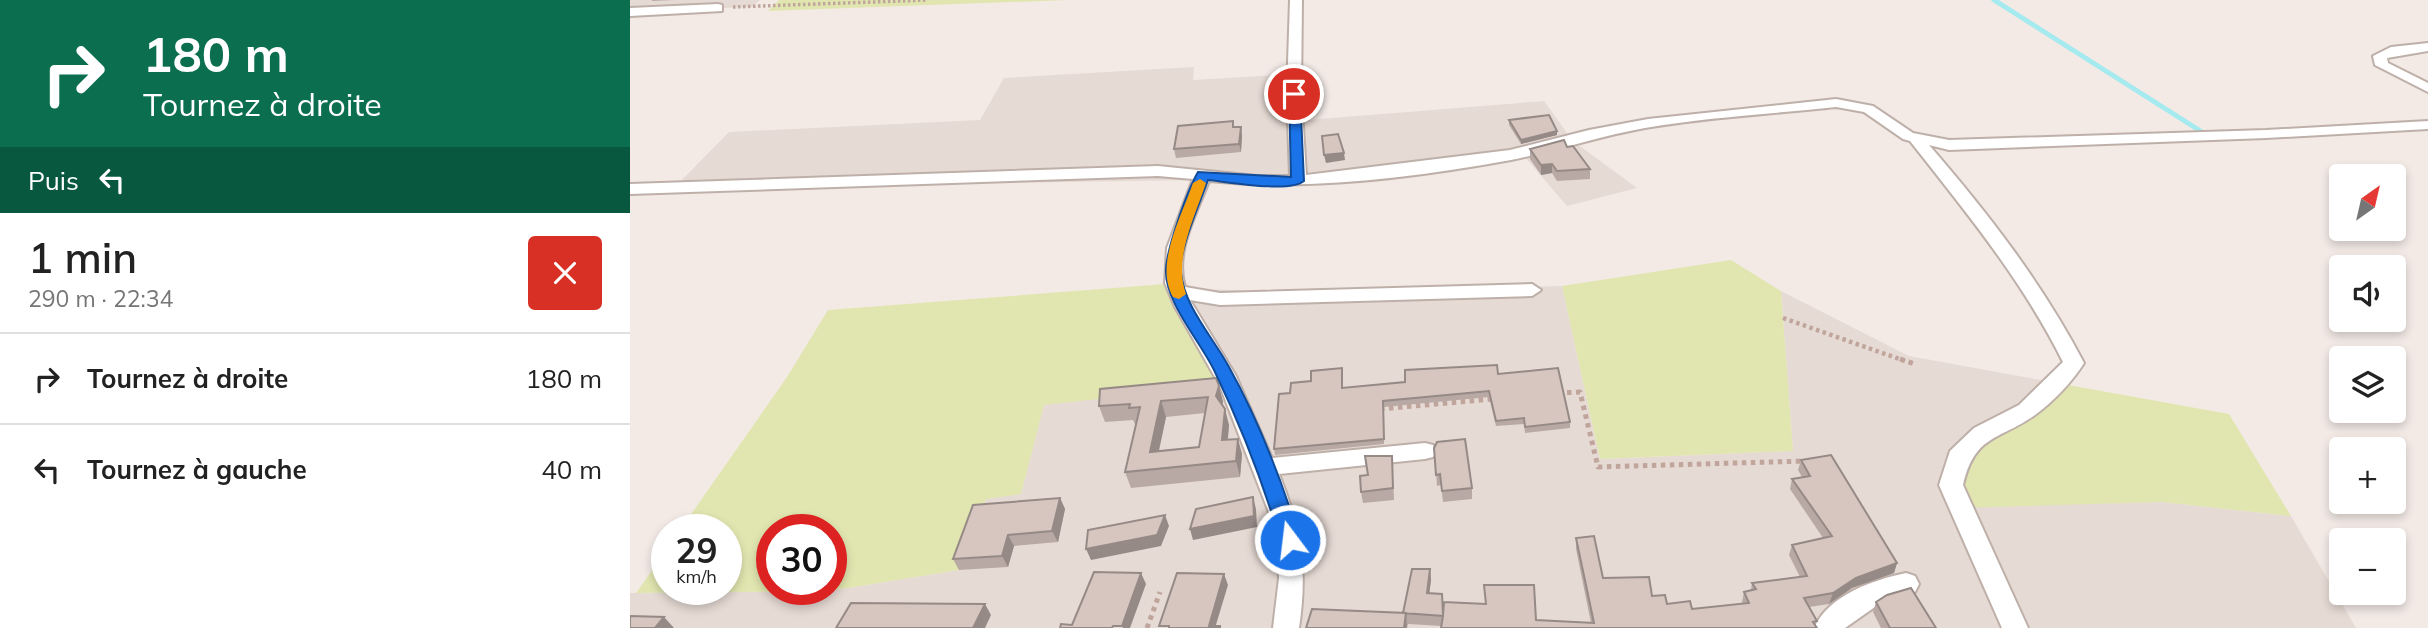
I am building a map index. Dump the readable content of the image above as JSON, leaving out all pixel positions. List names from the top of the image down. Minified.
{"north":"top right","page":{"turn":["180 m","Tournez à droite"],"then":"Puis","map_buttons":["+","−"],"heading":["1 min","290 m · 22:34"],"list":[{"name":"Tournez à droite","value":"180 m"},{"name":"Tournez à gauche","value":"40 m"}],"speed":"29 km/h","limit":"30"}}
